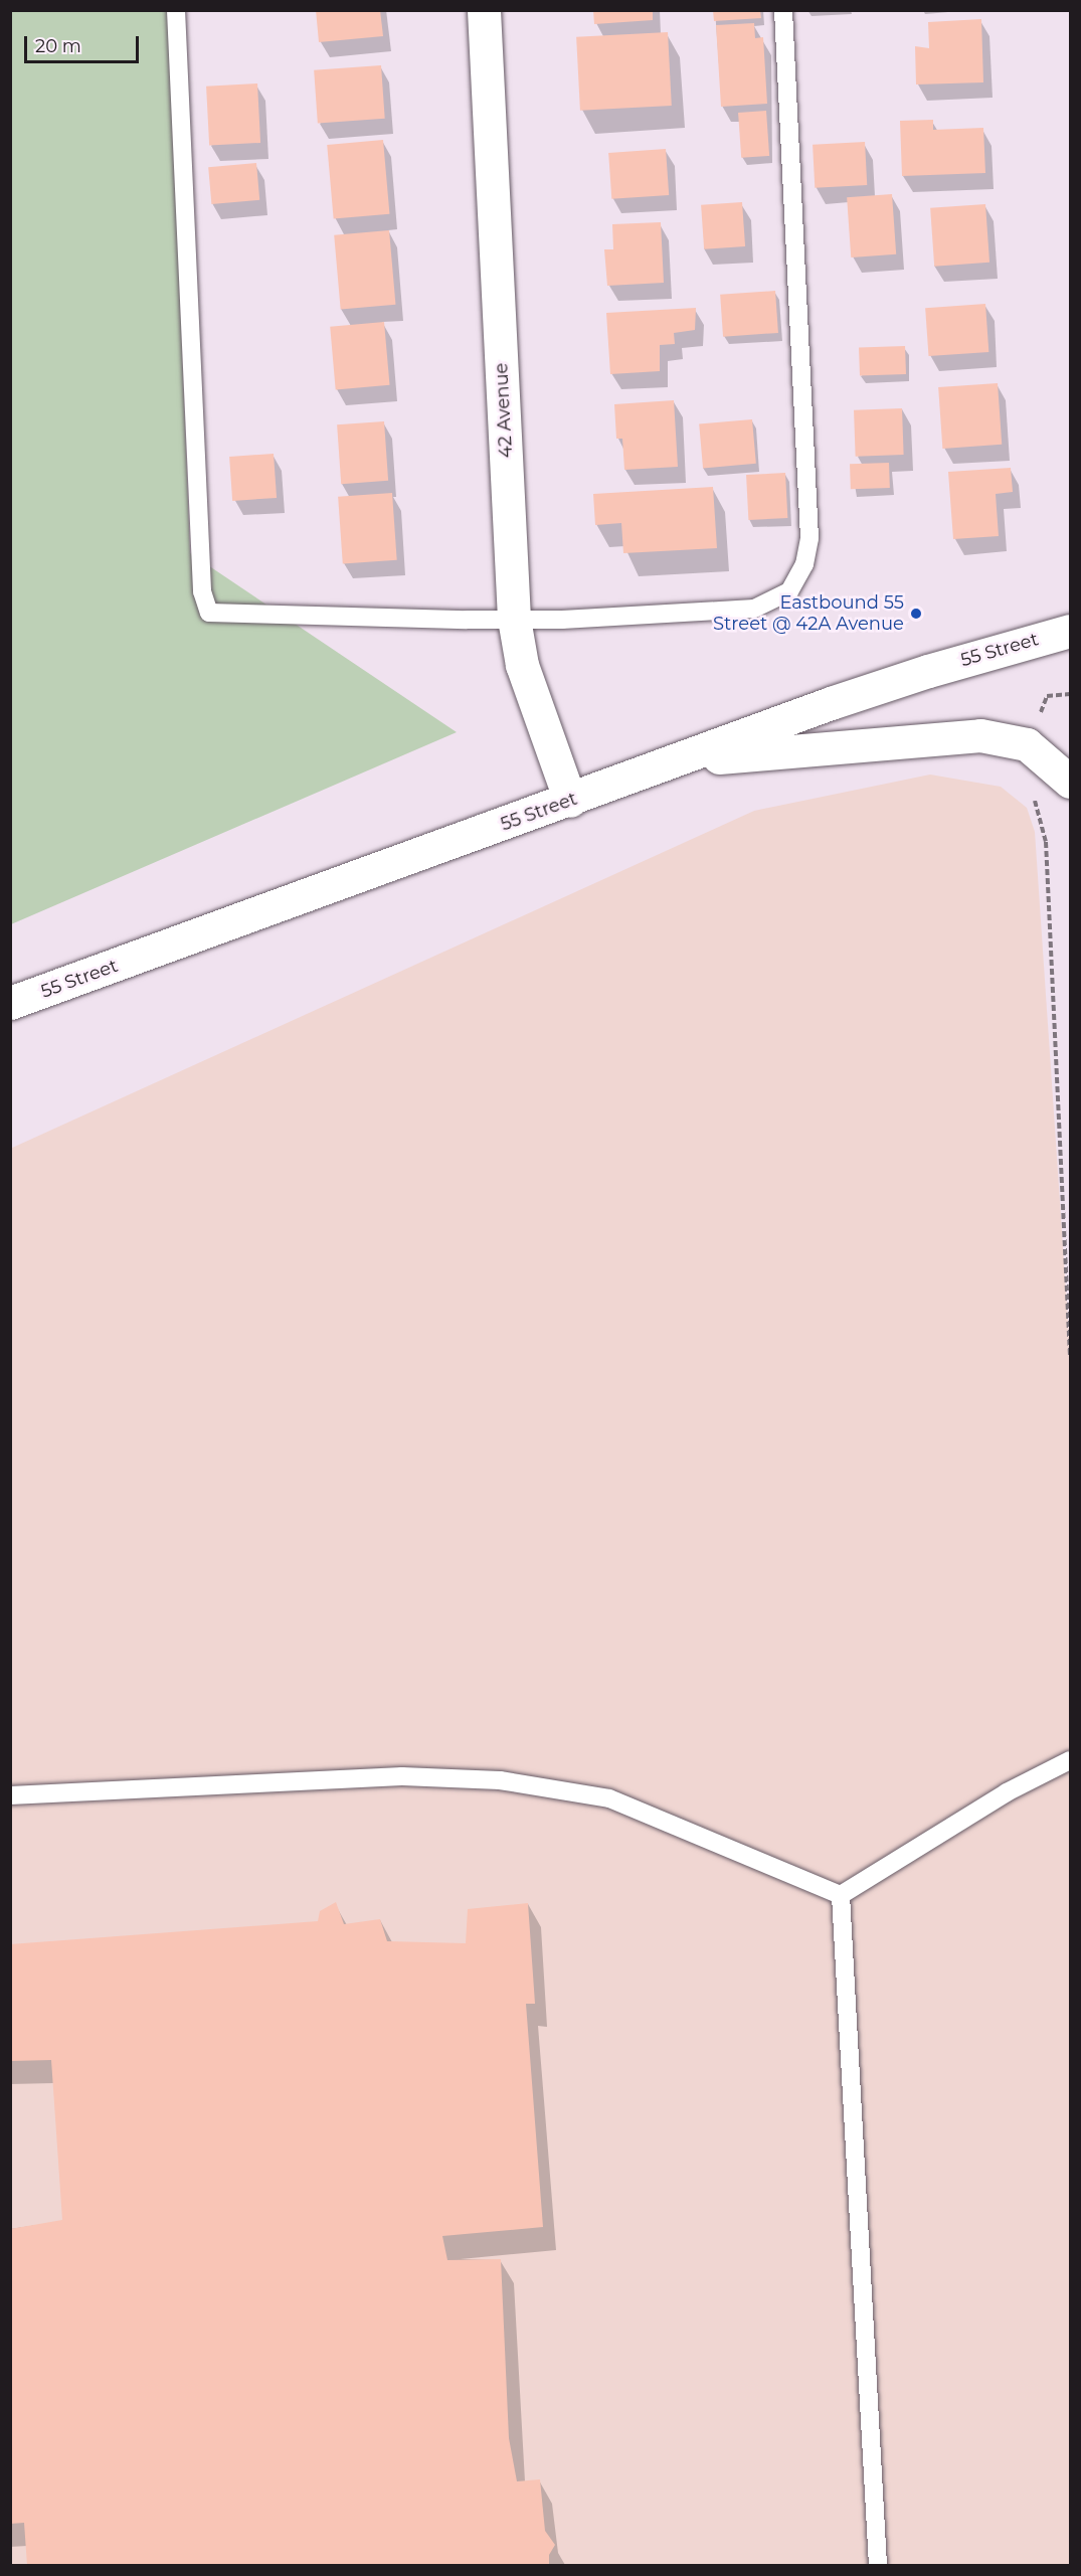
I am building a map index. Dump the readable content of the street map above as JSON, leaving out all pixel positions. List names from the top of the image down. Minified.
{"streets":{"street":["42 Avenue","55 Street"]},"crossings":[["42 Avenue","55 Street"]],"places":["Eastbound 55 Street @ 42A Avenue"],"scale_bar":"20 m"}
